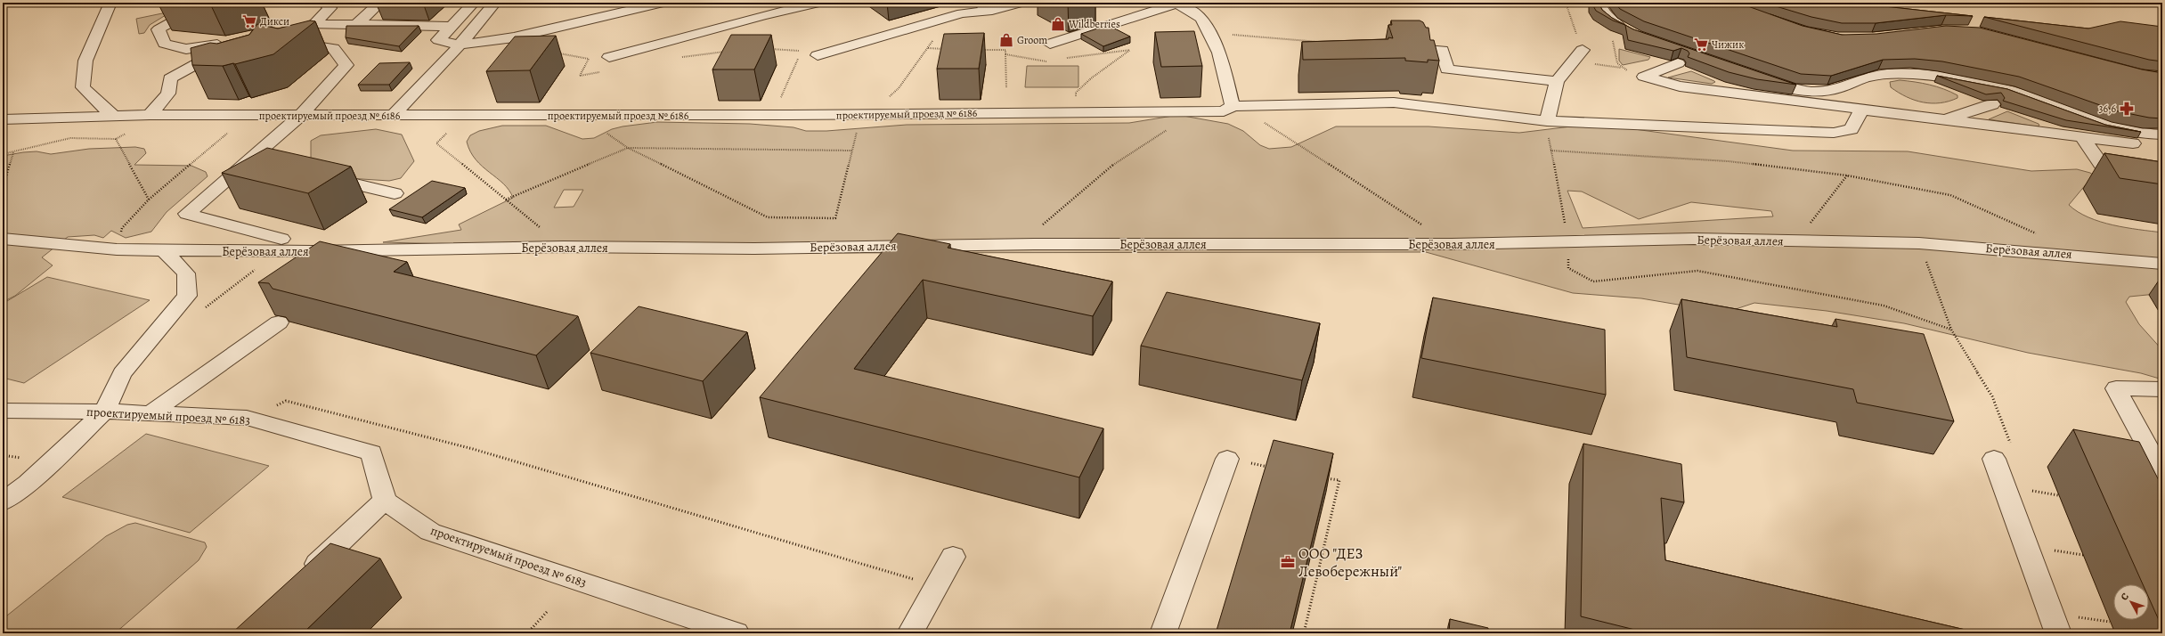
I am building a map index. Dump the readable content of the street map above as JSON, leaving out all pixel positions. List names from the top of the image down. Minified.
{"streets":{"street":["проектируемый проезд № 6186","Берёзовая аллея","проектируемый проезд № 6183"]},"places":{"supermarket":["Дикси","Чижик"],"shop":["Wildberries","Groom"],"pharmacy":["36,6"],"office":["ООО \"ДЕЗ Левобережный\""]},"north":"top left"}
